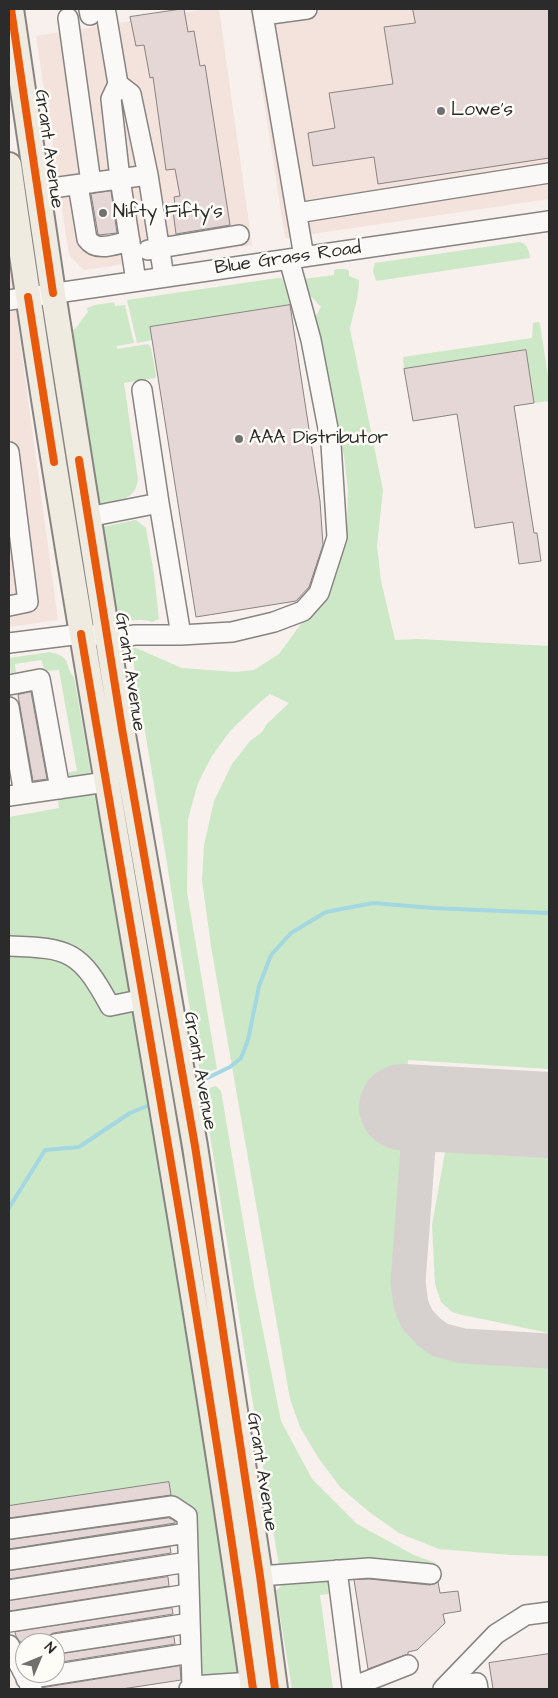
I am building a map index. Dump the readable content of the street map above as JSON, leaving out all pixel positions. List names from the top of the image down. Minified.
{"streets":{"main road":["Grant Avenue"],"street":["Blue Grass Road"]},"crossings":[["Grant Avenue","Blue Grass Road"]],"places":["Lowe's","Nifty Fifty's","AAA Distributor"],"north":"top right"}
